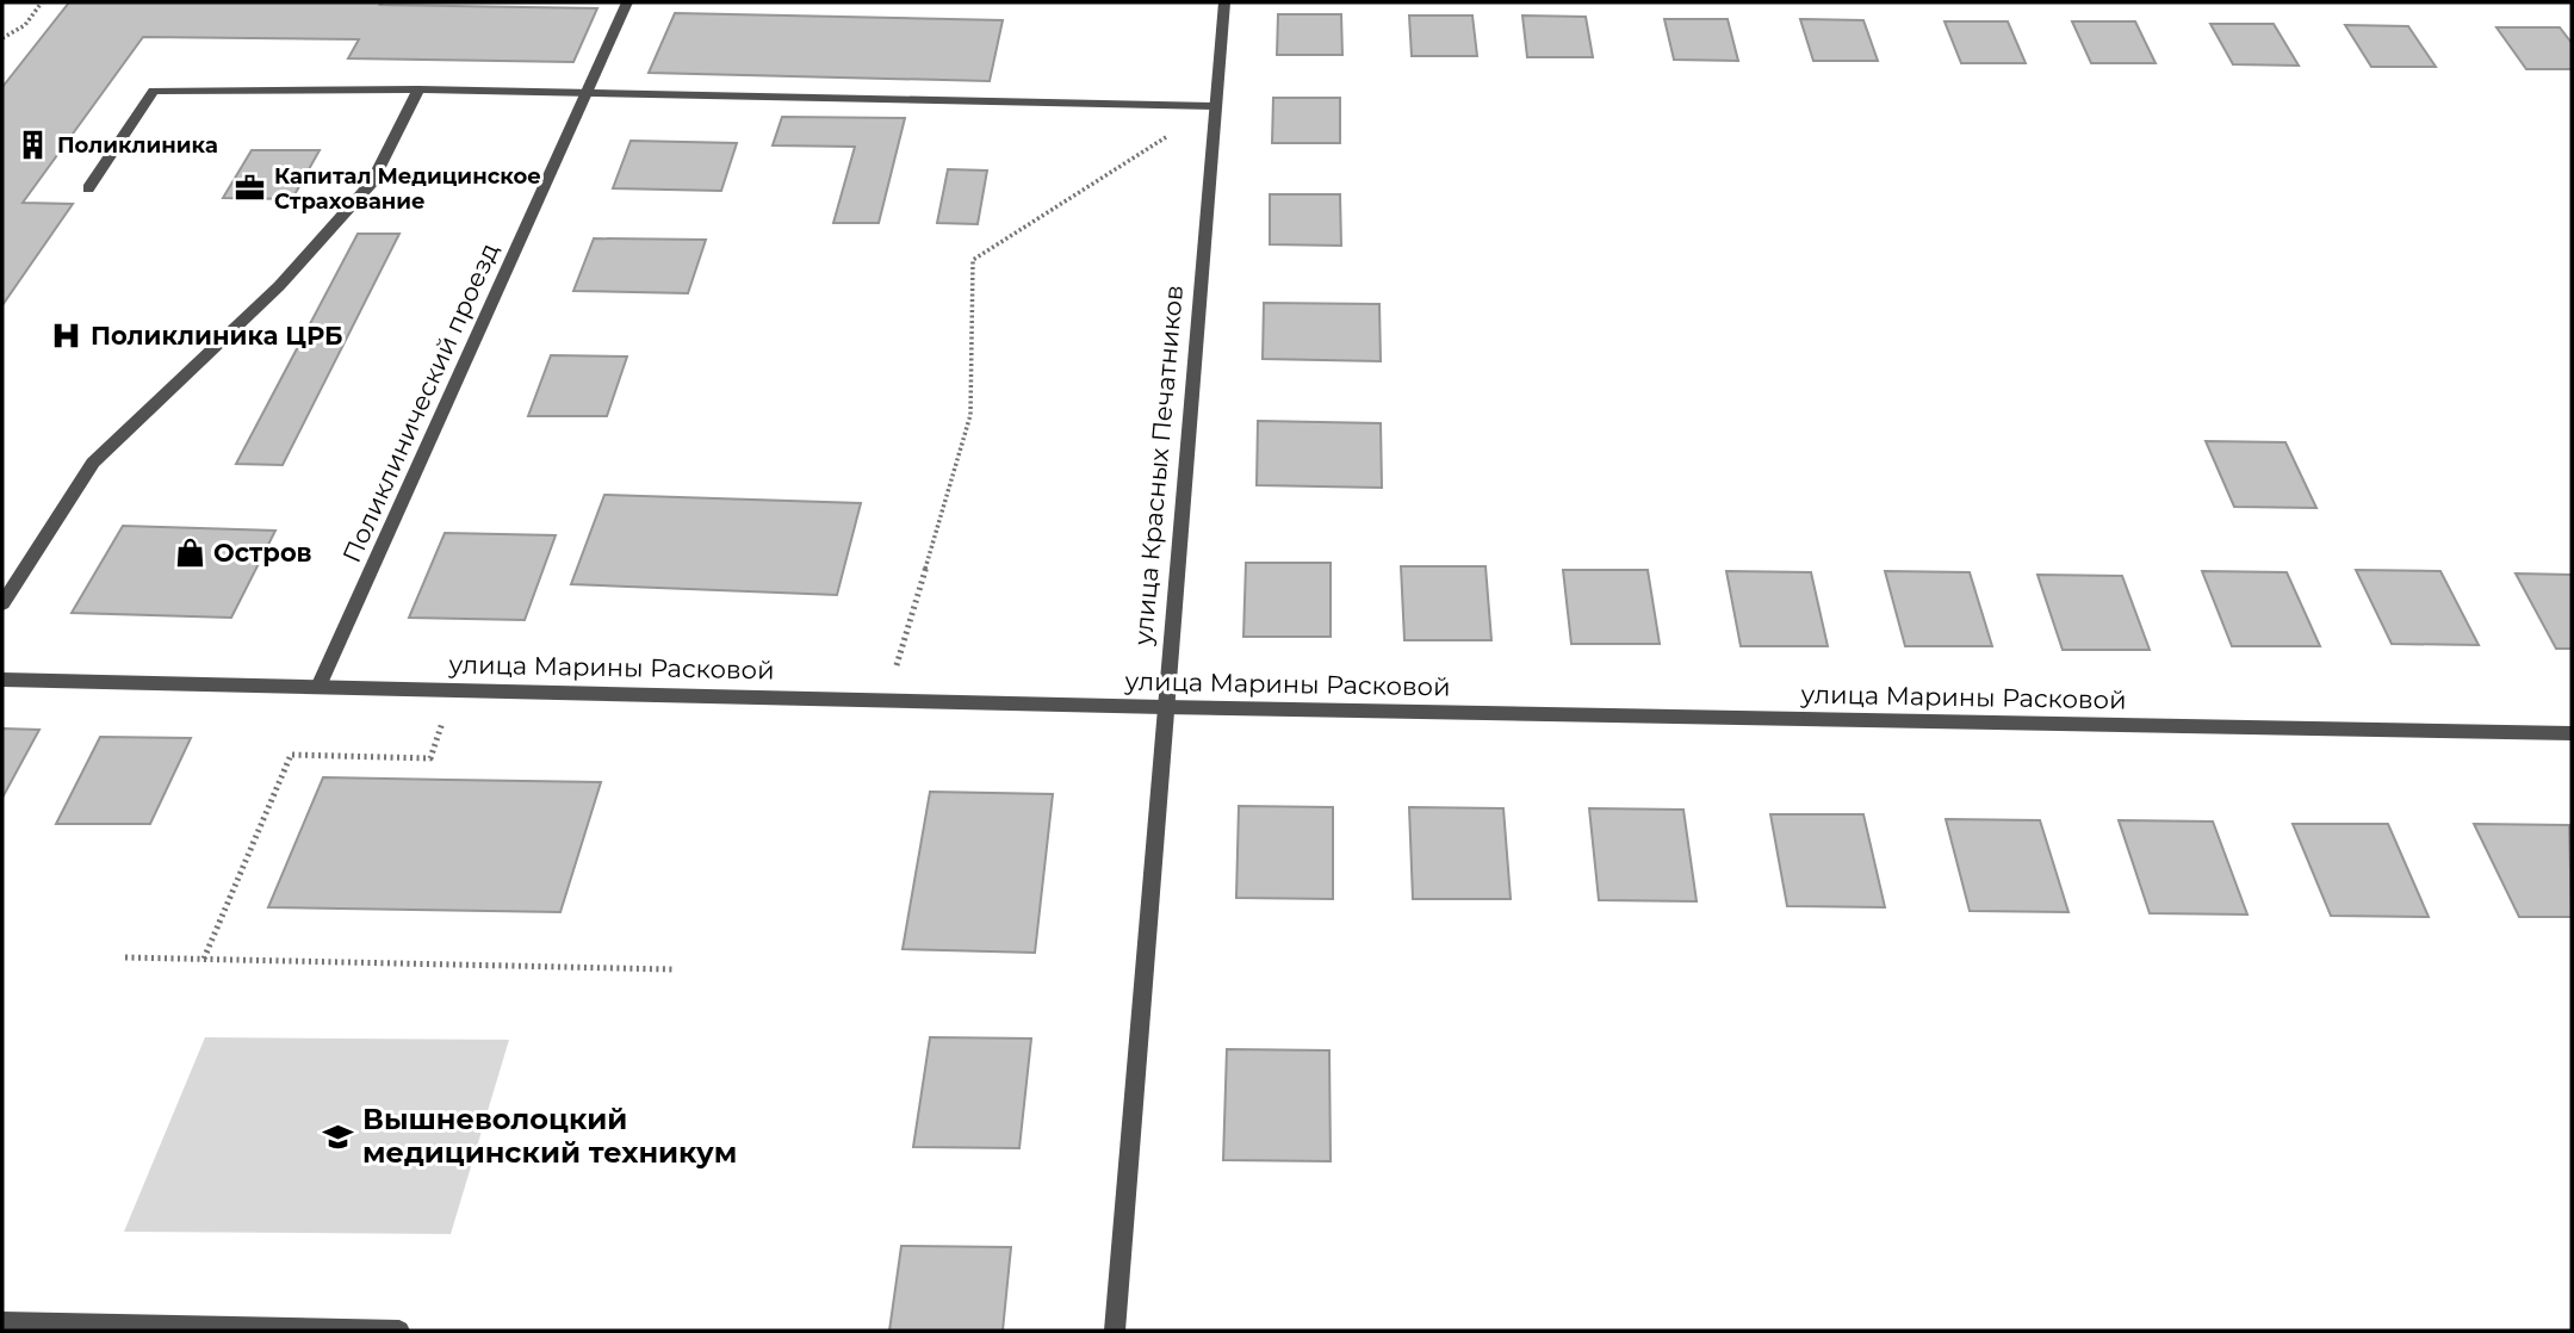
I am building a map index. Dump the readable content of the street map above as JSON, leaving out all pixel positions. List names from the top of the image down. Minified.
{"streets":{"street":["Поликлинический проезд","улица Красных Печатников","улица Марины Расковой"]},"crossings":[["Поликлинический проезд","улица Марины Расковой"],["улица Красных Печатников","улица Марины Расковой"]],"places":{"building":["Поликлиника"],"office":["Капитал Медицинское Страхование"],"hospital":["Поликлиника ЦРБ"],"shop":["Остров"],"school or university":["Вышневолоцкий медицинский техникум"]}}
